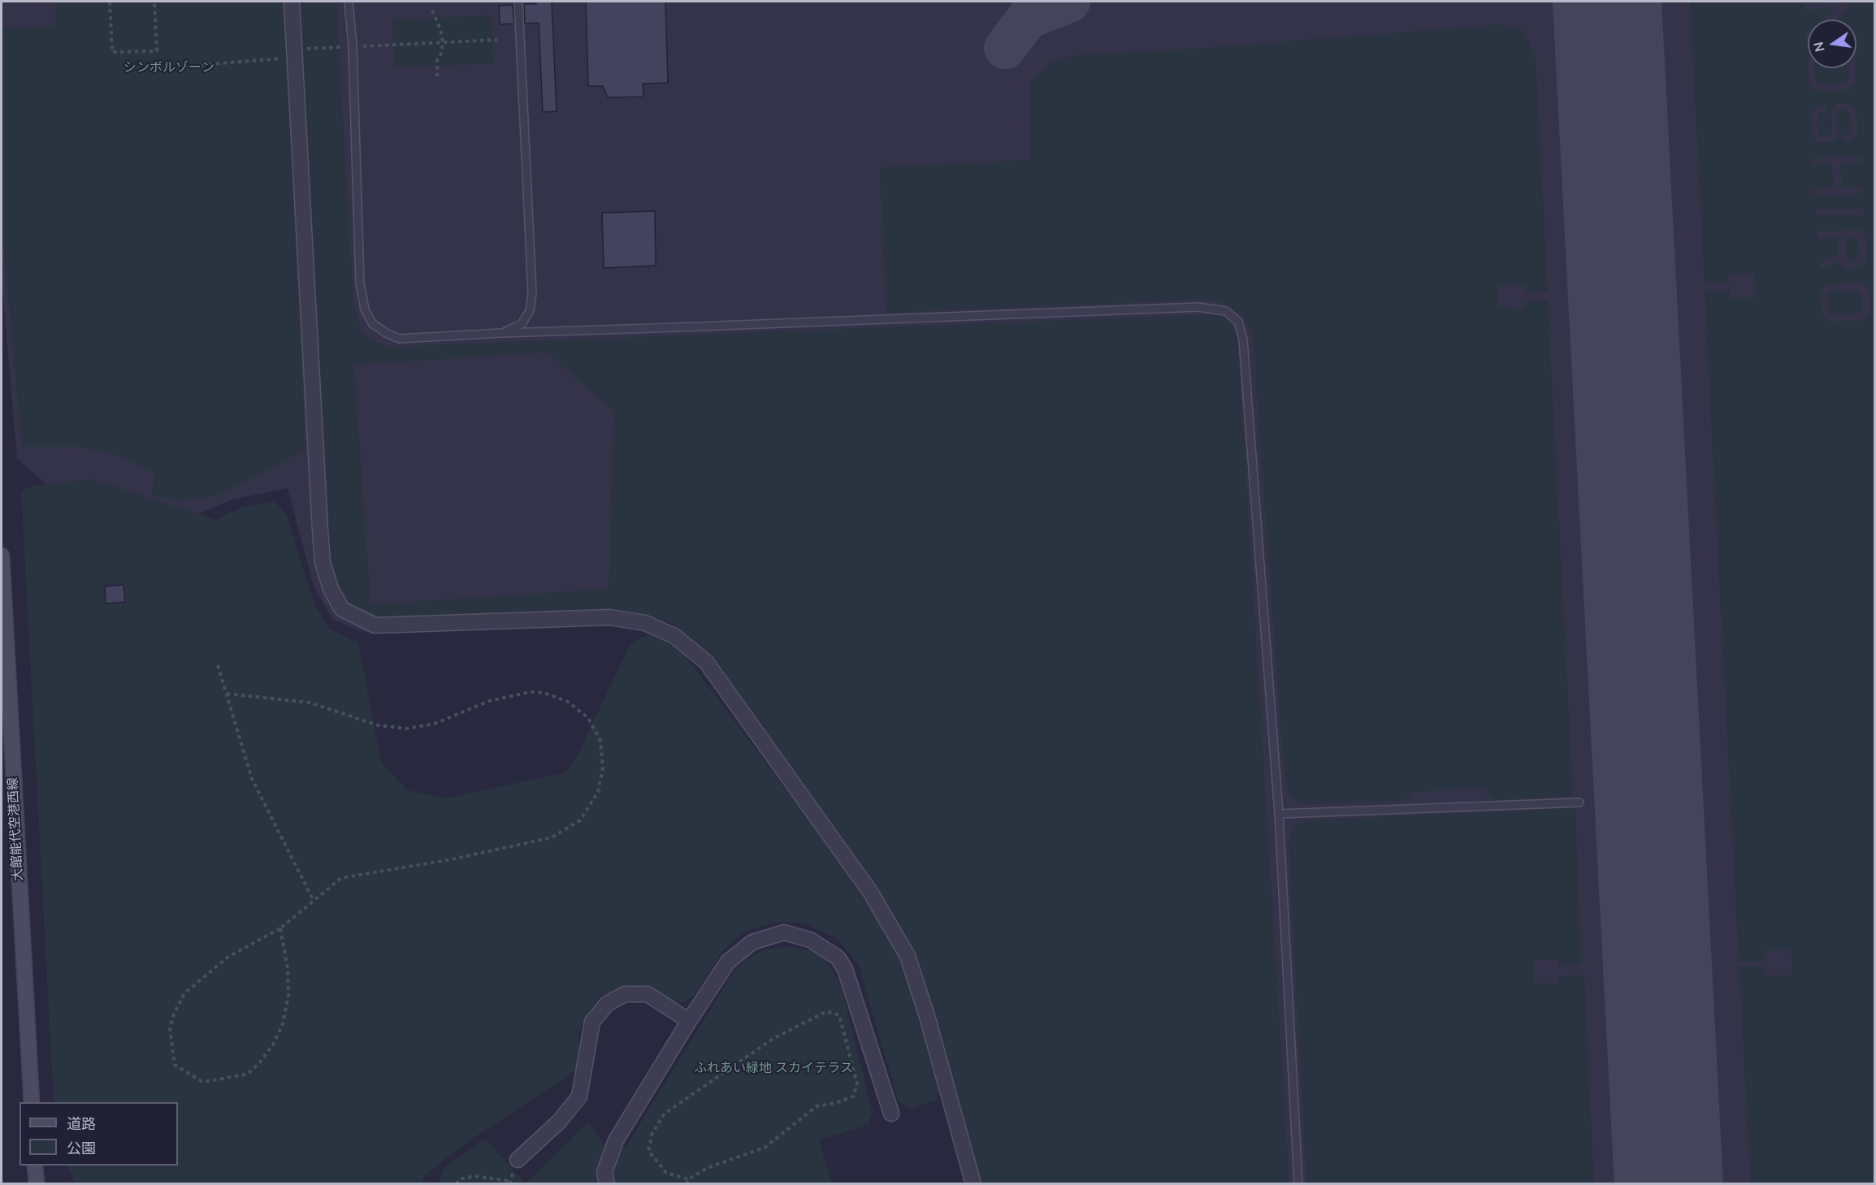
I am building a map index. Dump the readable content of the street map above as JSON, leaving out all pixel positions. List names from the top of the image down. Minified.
{"streets":{"main road":["大館能代空港西線"]},"parks":["シンボルゾーン","ふれあい緑地 スカイテラス"],"legend":["道路","公園"],"north":"left"}
